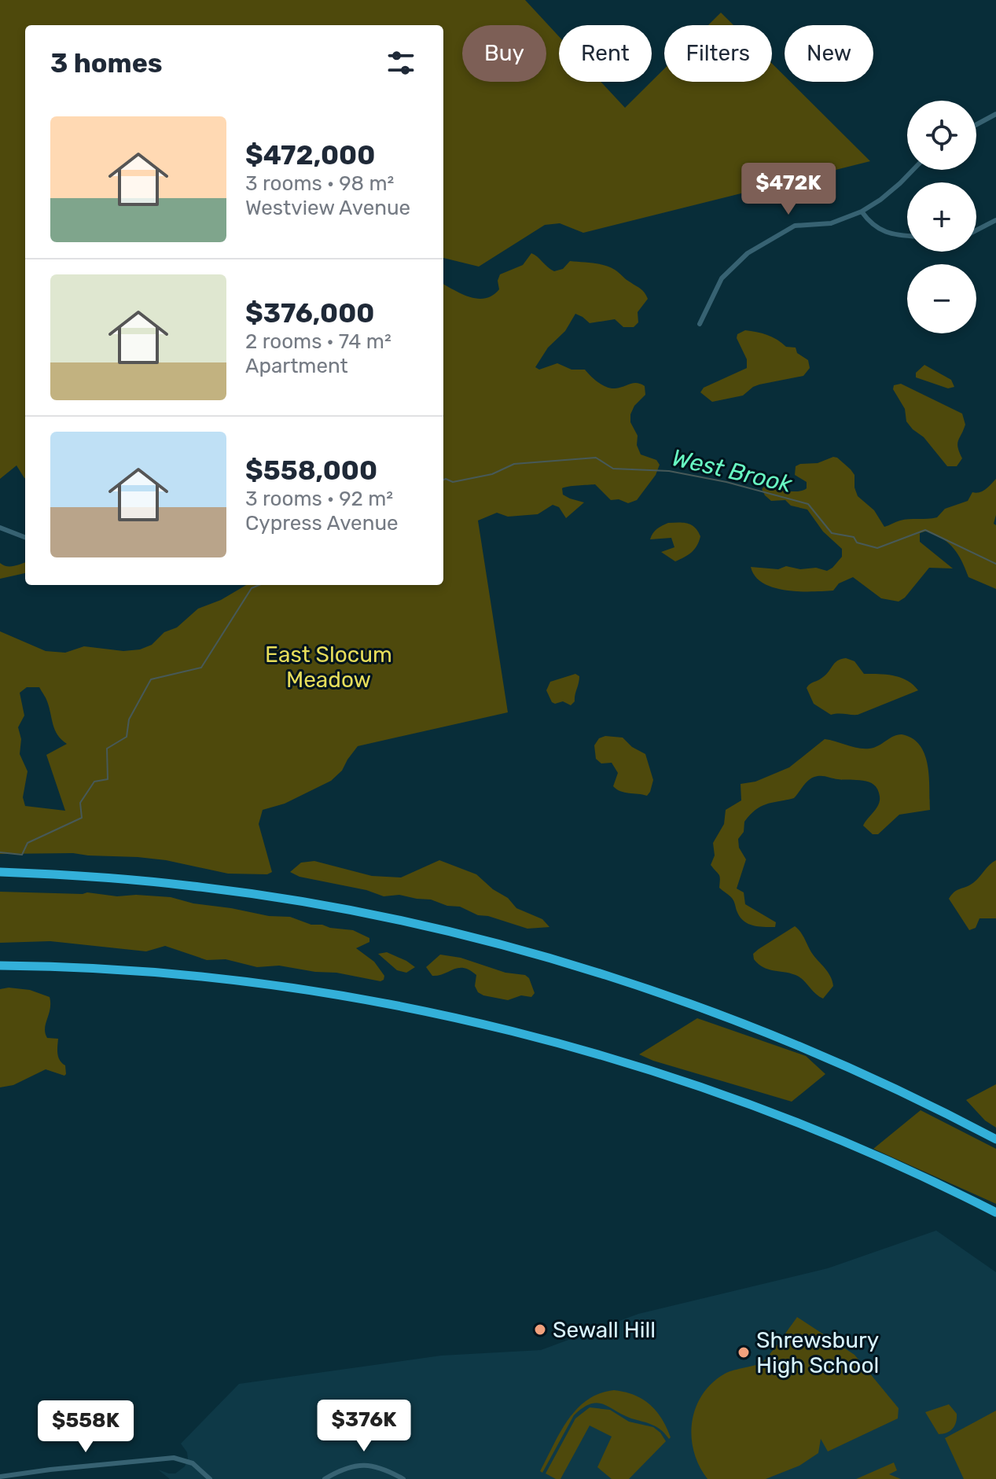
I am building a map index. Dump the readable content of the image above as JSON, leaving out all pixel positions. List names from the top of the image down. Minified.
{"water":["West Brook"],"parks":["East Slocum Meadow"],"places":["Sewall Hill","Shrewsbury High School"],"page":{"chip":["Buy","Rent","Filters","New"],"heading":"3 homes","map_buttons":["+","−"],"list":[{"name":"$472,000","note":"3 rooms · 98 m² · Westview Avenue"},{"name":"$376,000","note":"2 rooms · 74 m² · Apartment"},{"name":"$558,000","note":"3 rooms · 92 m² · Cypress Avenue"}],"price":["$472K","$376K","$558K"]}}
